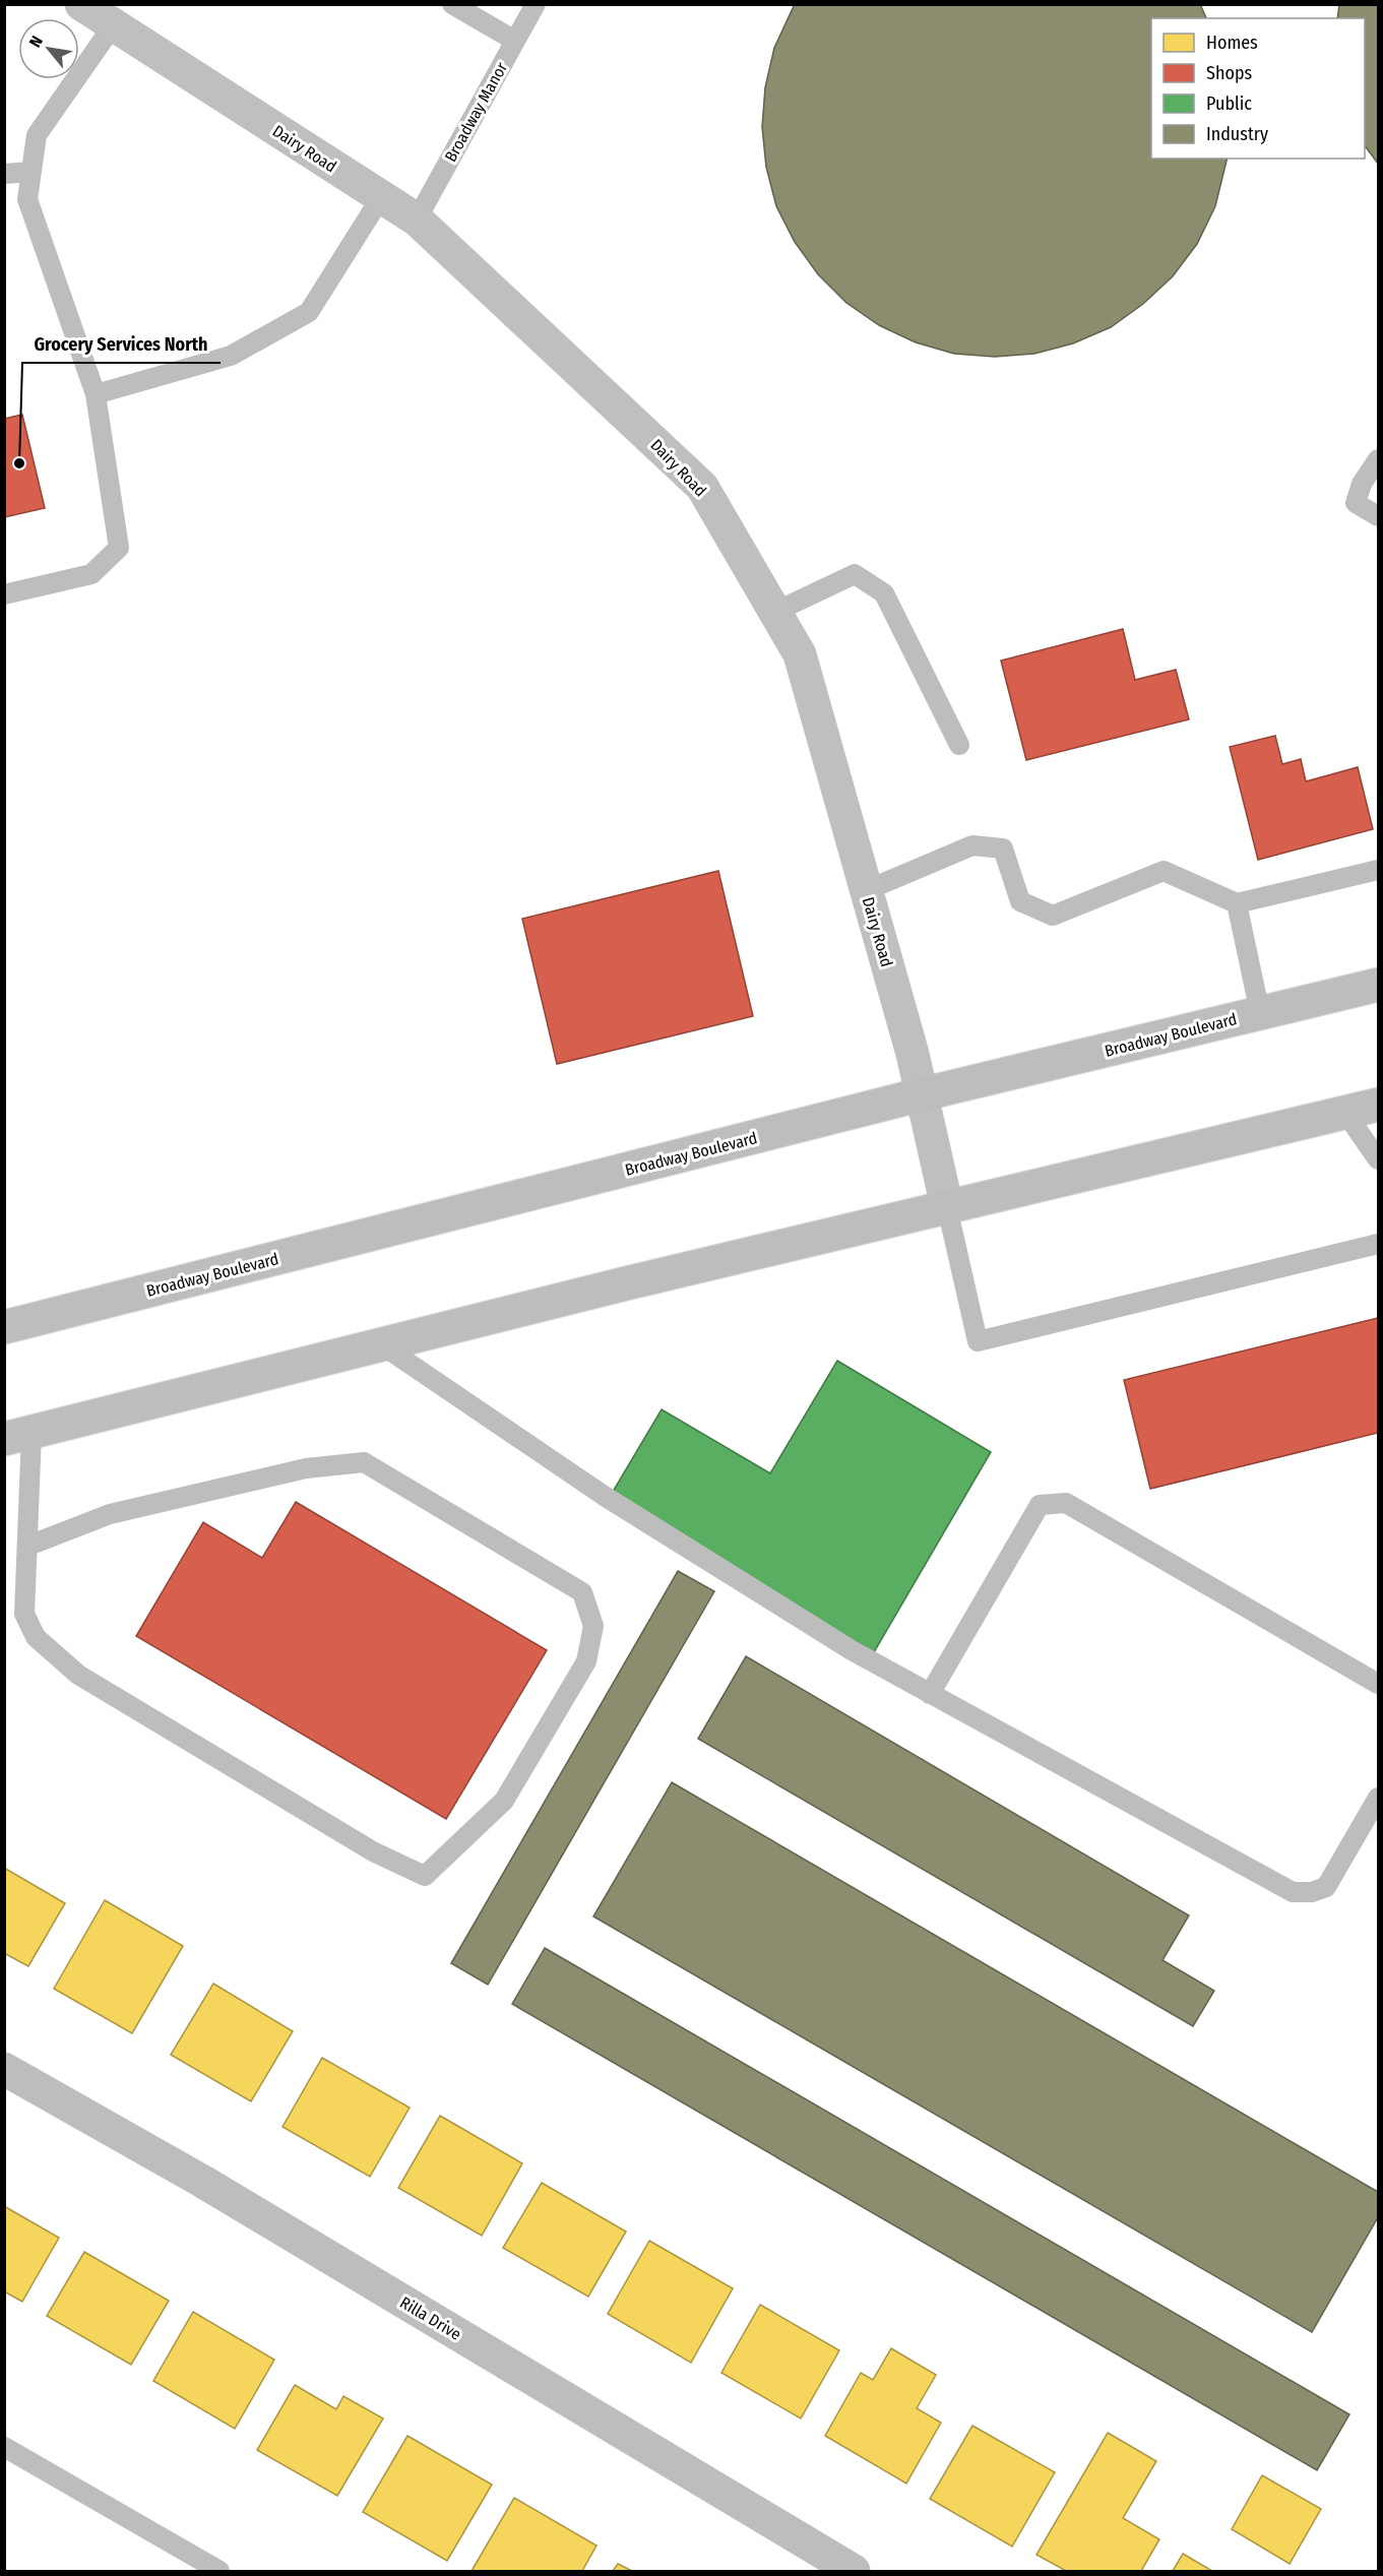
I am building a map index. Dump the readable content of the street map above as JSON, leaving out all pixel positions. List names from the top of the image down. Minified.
{"streets":{"main road":["Broadway Boulevard","Rilla Drive"],"street":["Dairy Road"],"lane":["Broadway Manor"]},"crossings":[["Broadway Manor","Dairy Road"],["Dairy Road","Broadway Boulevard"]],"places":["Grocery Services North"],"legend":["Homes","Shops","Public","Industry"],"north":"top left"}
